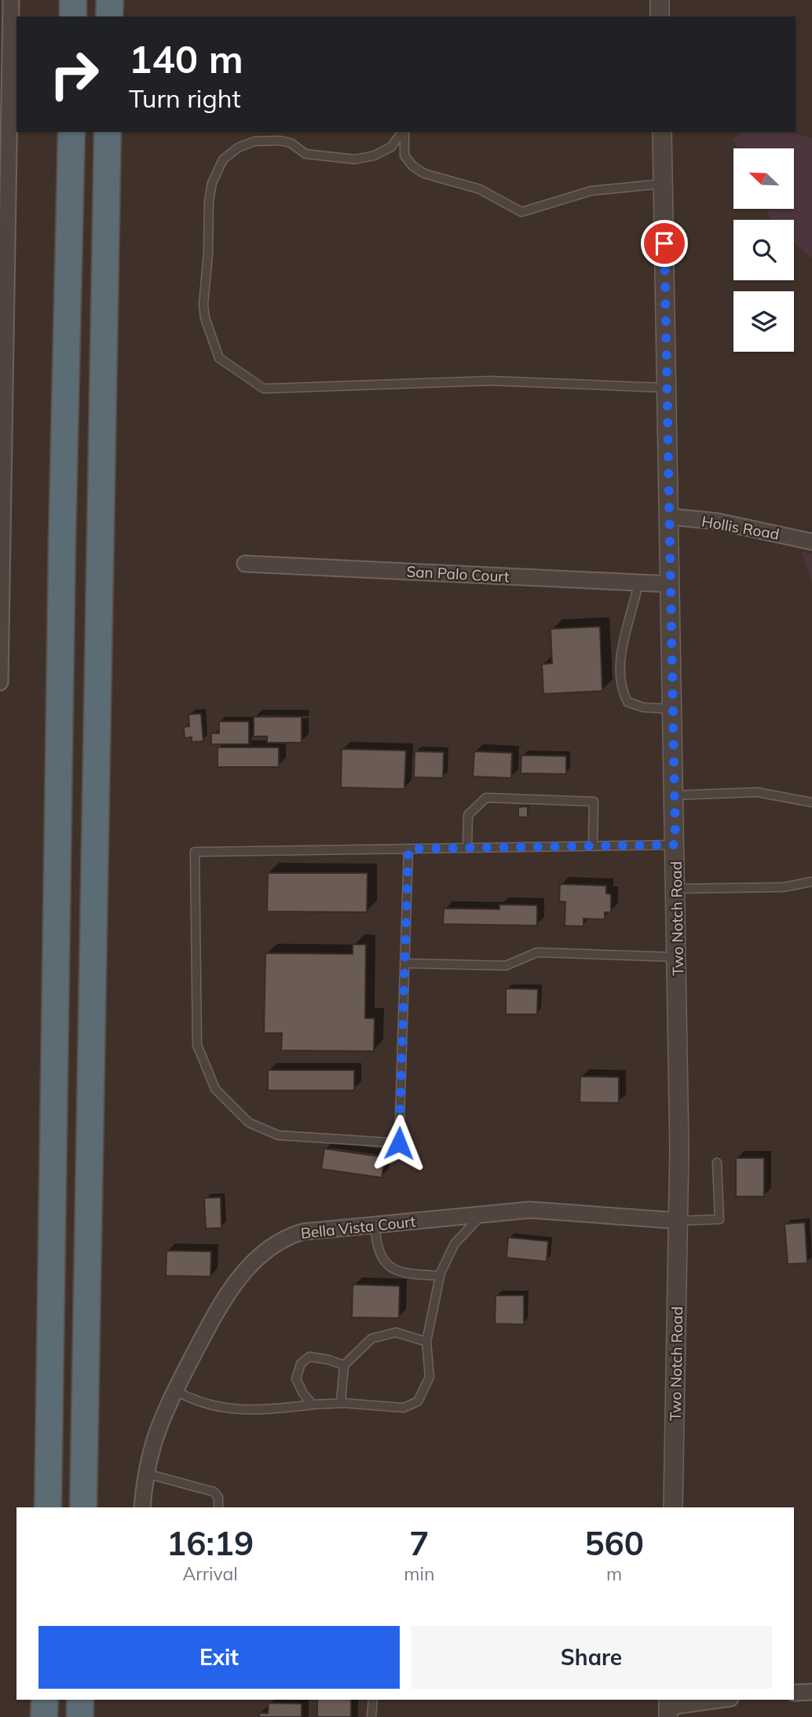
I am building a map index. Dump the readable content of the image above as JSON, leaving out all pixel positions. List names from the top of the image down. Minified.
{"streets":{"street":["Hollis Road","San Palo Court","Two Notch Road","Bella Vista Court"]},"crossings":[["Hollis Road","Two Notch Road"],["San Palo Court","Two Notch Road"],["Two Notch Road","Bella Vista Court"]],"north":"top left","page":{"turn":["140 m","Turn right"],"eta":["16:19","Arrival","7","min","560","m"],"buttons":["Exit","Share"]}}
